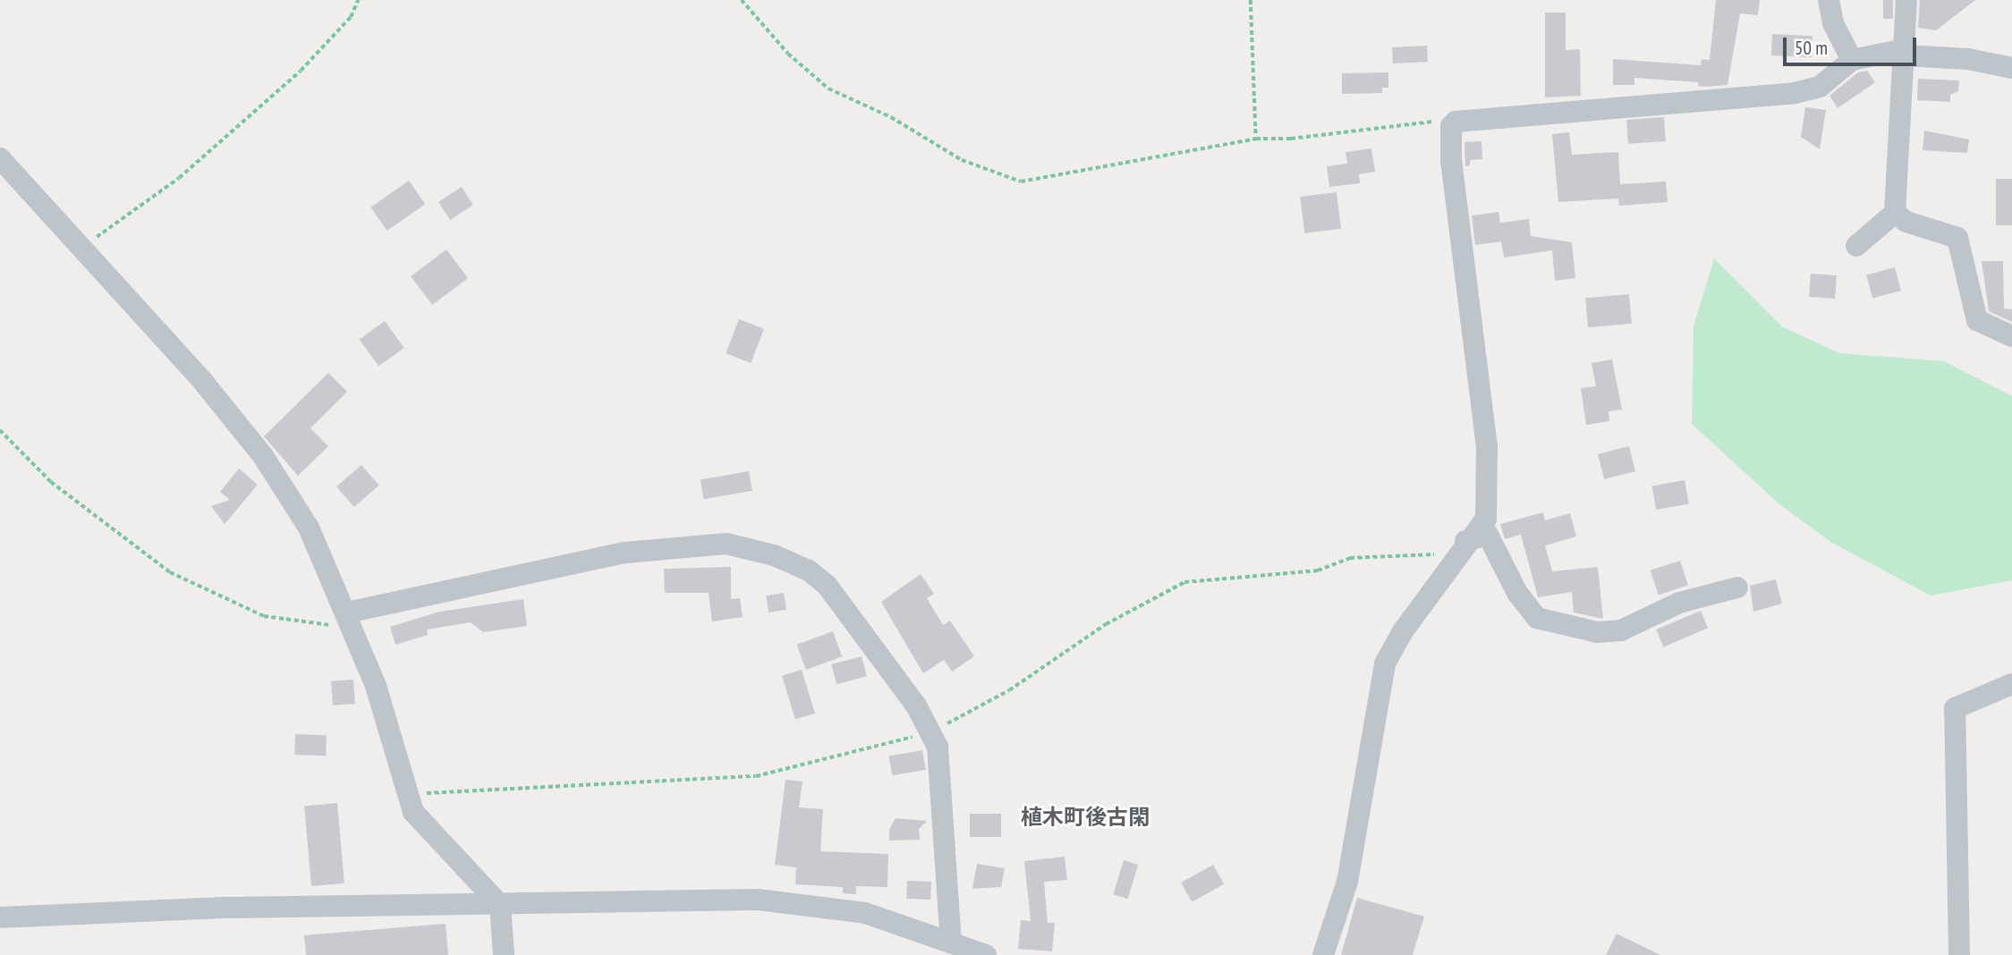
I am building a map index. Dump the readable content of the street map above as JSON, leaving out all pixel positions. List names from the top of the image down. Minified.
{"districts":["植木町後古閑"],"scale_bar":"50 m"}
